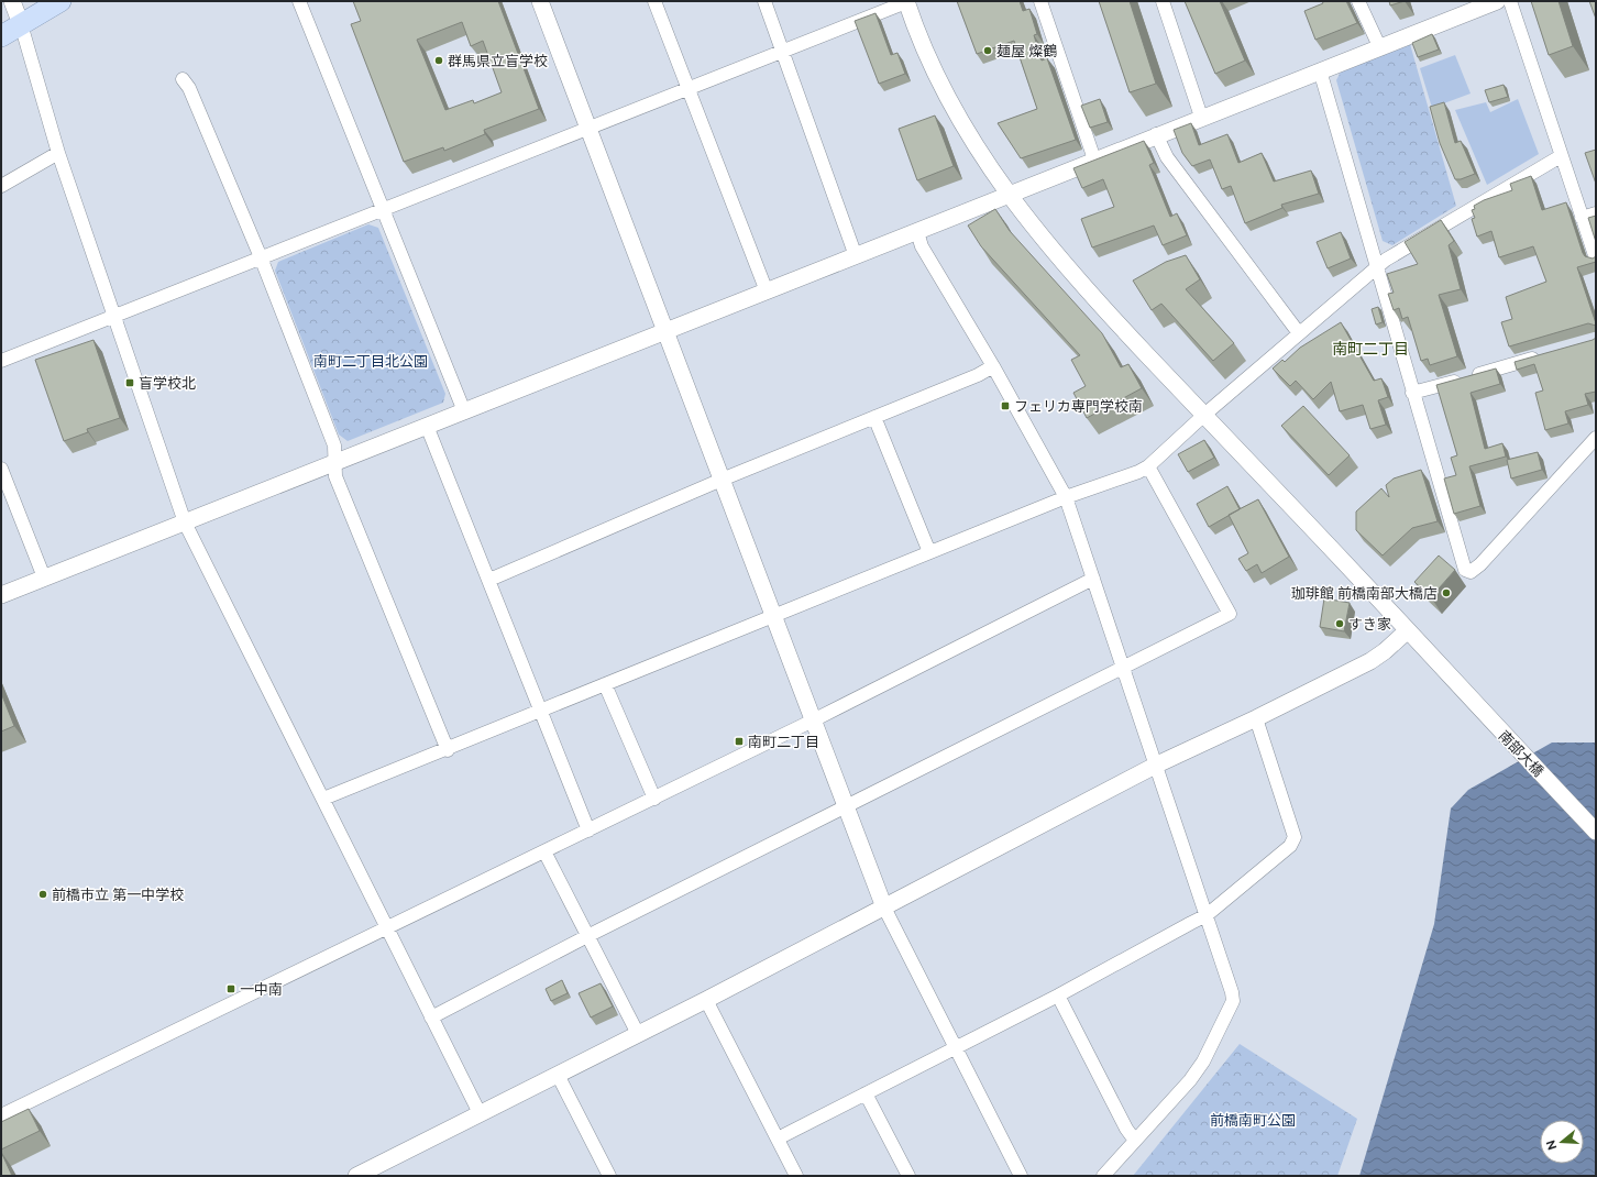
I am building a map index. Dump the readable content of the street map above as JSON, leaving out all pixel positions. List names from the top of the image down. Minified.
{"streets":{"street":["南部大橋"]},"districts":["南町二丁目"],"parks":["南町二丁目北公園","前橋南町公園"],"places":{"other":["麺屋 燦鶴","群馬県立盲学校","珈琲館 前橋南部大橋店","すき家","前橋市立 第一中学校"],"transit":["盲学校北","フェリカ専門学校南","南町二丁目","一中南"]},"north":"left"}
